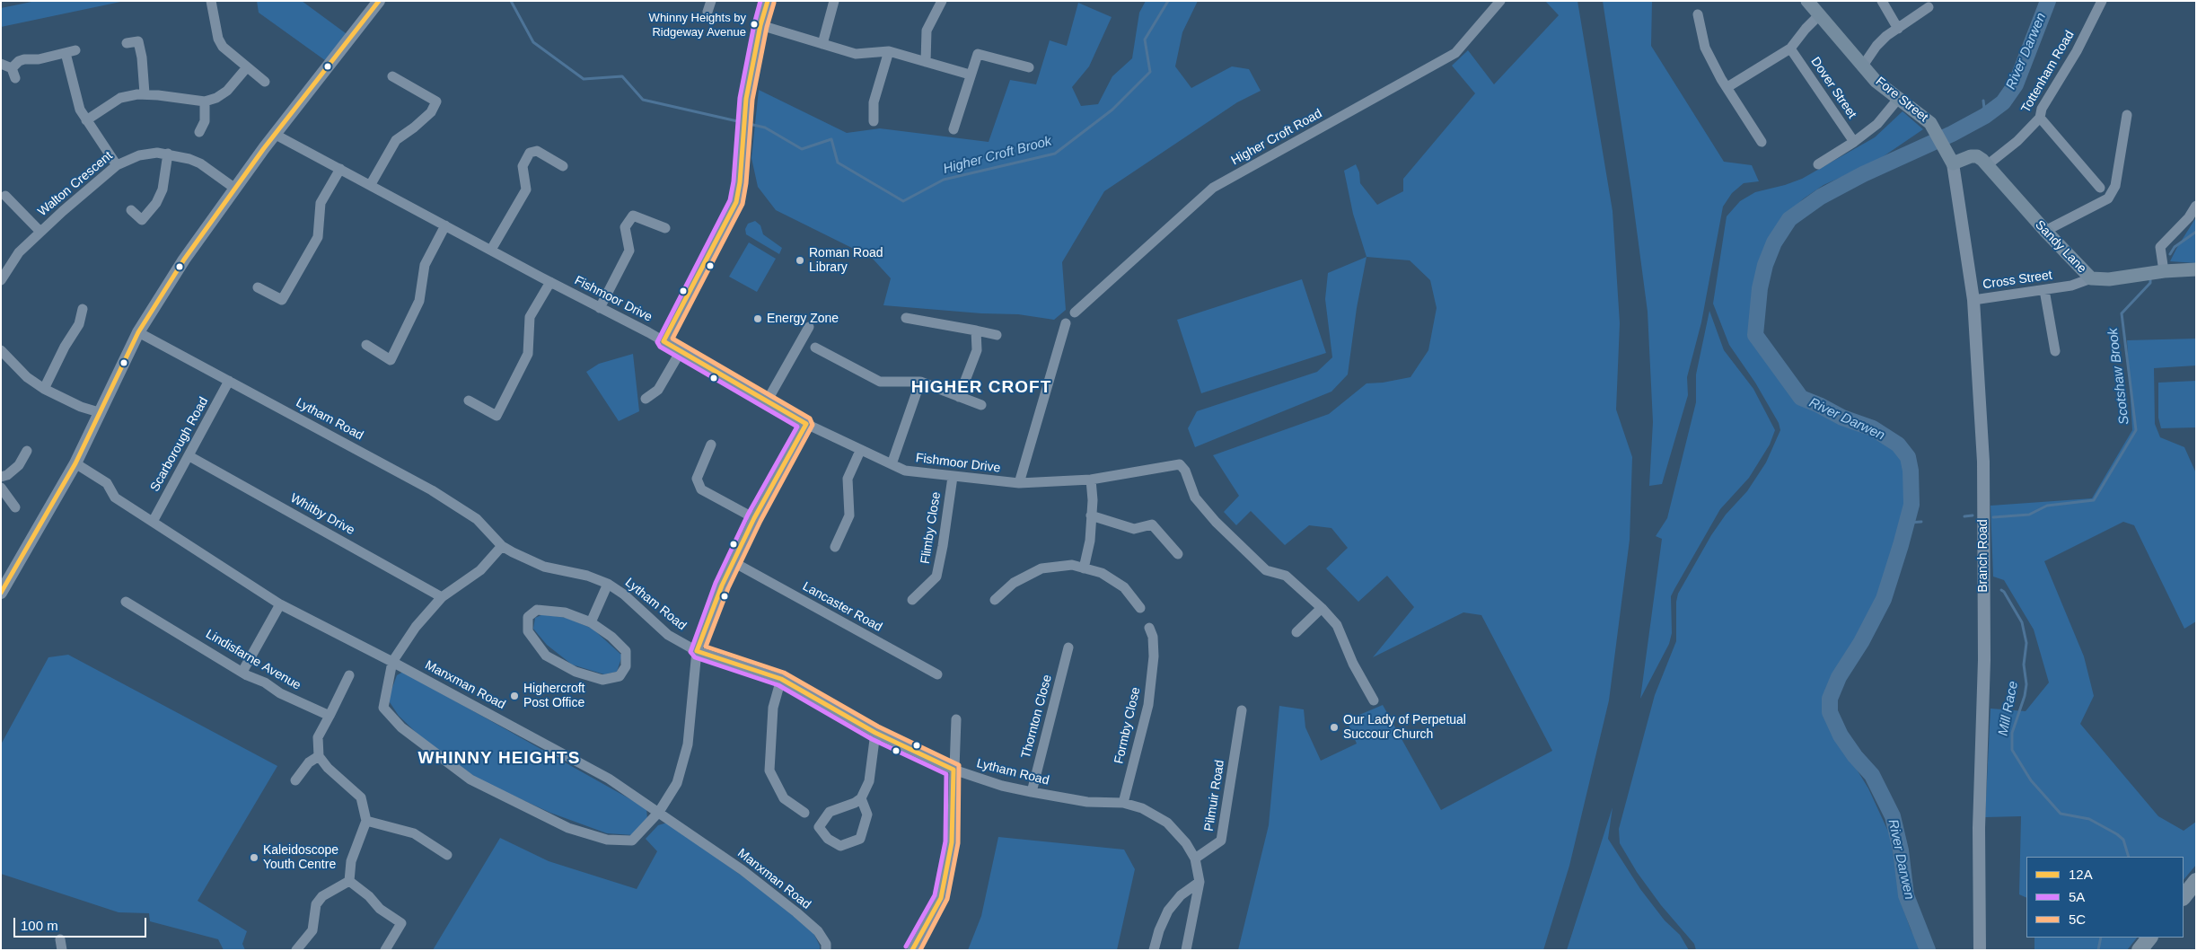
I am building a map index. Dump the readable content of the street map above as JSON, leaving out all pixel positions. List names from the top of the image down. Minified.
{"streets":{"main road":["Fore Street","Sandy Lane"],"street":["Tottenham Road","Dover Street","Higher Croft Road","Walton Crescent","Cross Street","Fishmoor Drive","Lytham Road","Scarborough Road","Whitby Drive","Flimby Close","Branch Road","Lancaster Road","Lindisfarne Avenue","Manxman Road","Thornton Close","Formby Close","Pilmuir Road"]},"crossings":[["Tottenham Road","Sandy Lane"],["Fore Street","Sandy Lane"],["Fore Street","Branch Road"],["Sandy Lane","Cross Street"],["Sandy Lane","Branch Road"],["Cross Street","Branch Road"],["Fishmoor Drive","Flimby Close"],["Lytham Road","Scarborough Road"],["Lytham Road","Thornton Close"],["Lytham Road","Formby Close"],["Lytham Road","Pilmuir Road"],["Scarborough Road","Whitby Drive"],["Scarborough Road","Manxman Road"]],"districts":["HIGHER CROFT","WHINNY HEIGHTS"],"water":["River Darwen","Higher Croft Brook","Scotshaw Brook","Mill Race"],"places":["Whinny Heights by Ridgeway Avenue","Roman Road Library","Energy Zone","Highercroft Post Office","Our Lady of Perpetual Succour Church","Kaleidoscope Youth Centre"],"lines":["transit line 12A","transit line 5A","transit line 5C"],"legend":["12A","5A","5C"],"scale_bar":"100 m"}
